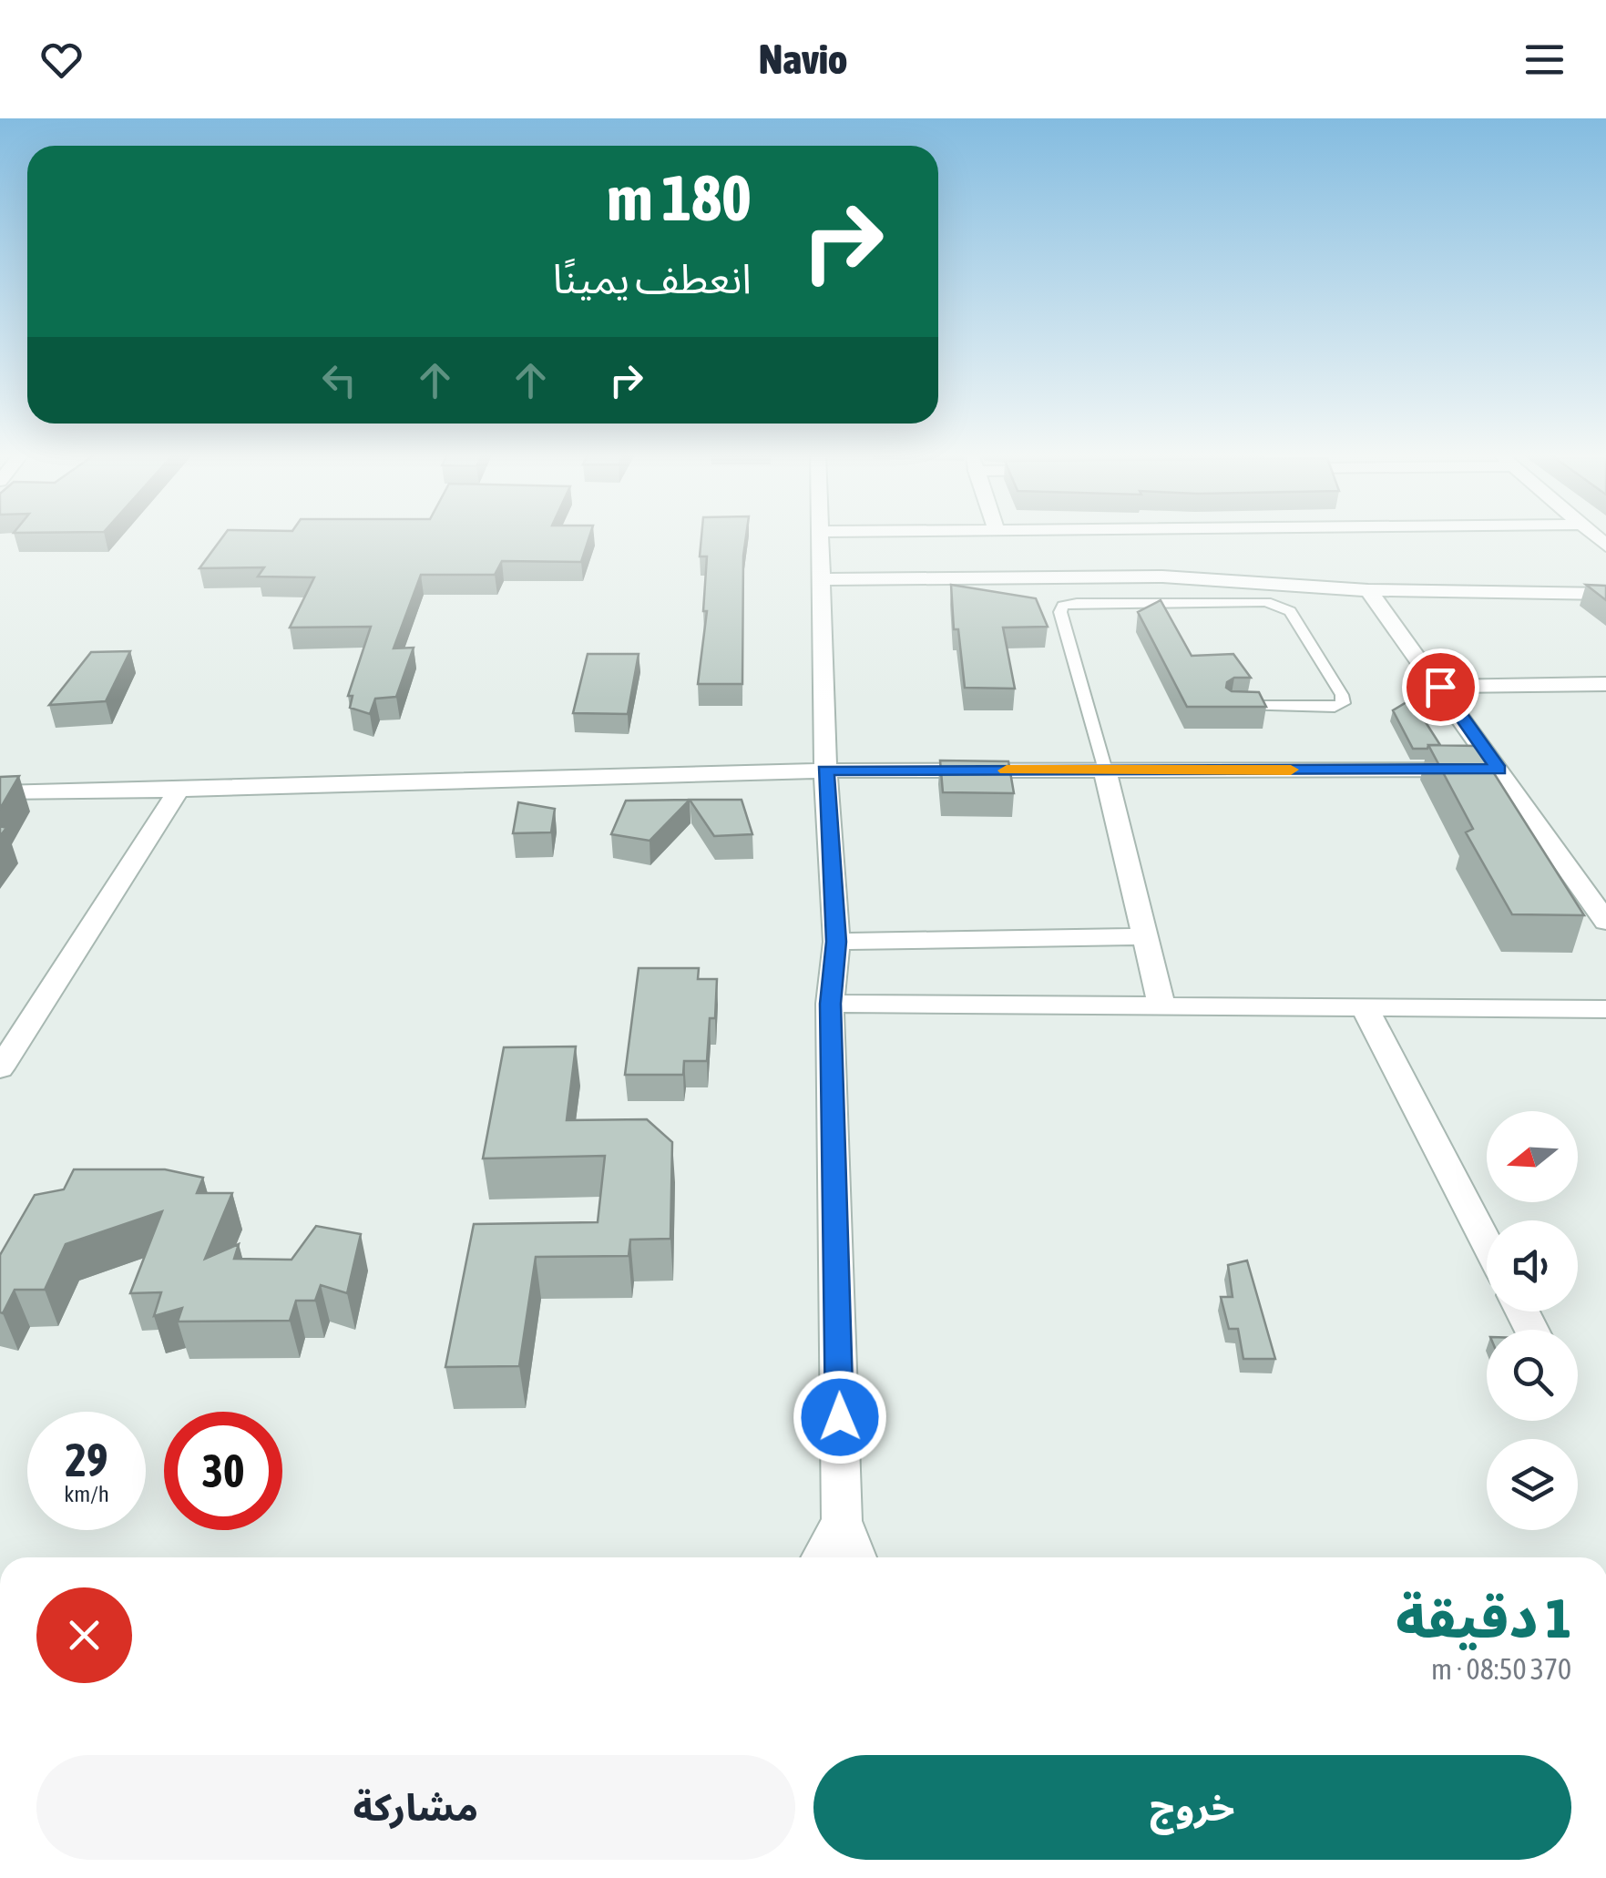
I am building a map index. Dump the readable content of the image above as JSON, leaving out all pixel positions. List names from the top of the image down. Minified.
{"north":"left","page":{"header":"Navio","turn":["180 m","انعطف يمينًا"],"speed":"29 km/h","limit":"30","heading":["1 دقيقة","370 m · 08:50"],"buttons":["خروج","مشاركة"]}}
